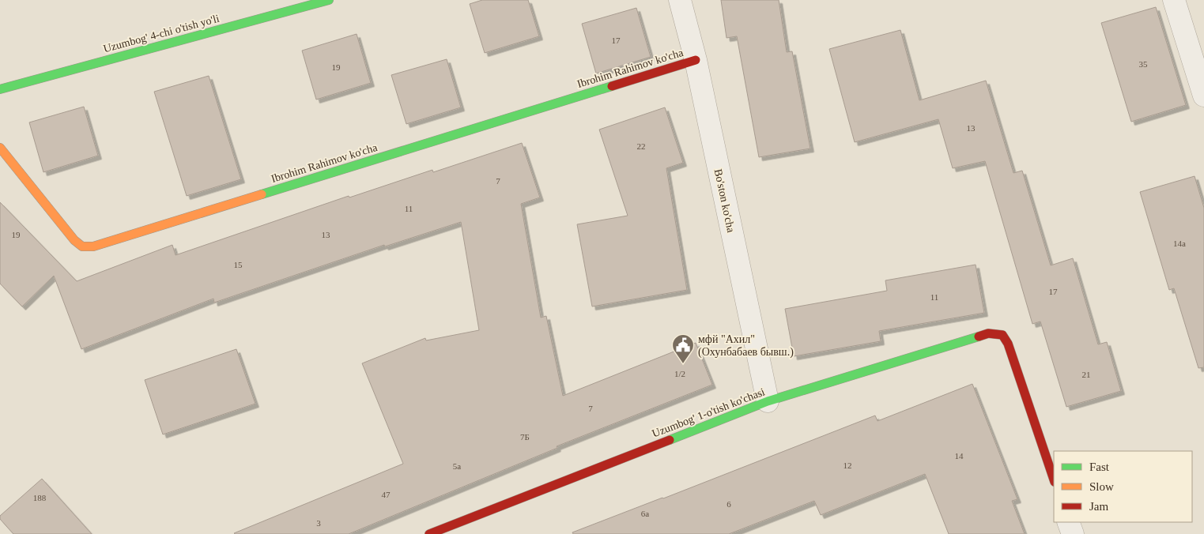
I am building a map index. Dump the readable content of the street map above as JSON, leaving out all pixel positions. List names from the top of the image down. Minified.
{"streets":{"street":["Uzumbog' 4-chi o'tish yo'li","Ibrohim Rahimov ko'cha","Bo'ston ko'cha","Uzumbog' 1-o'tish ko'chasi"]},"crossings":[["Ibrohim Rahimov ko'cha","Bo'ston ko'cha"],["Bo'ston ko'cha","Uzumbog' 1-o'tish ko'chasi"]],"places":{"public building":["мфй \"Ахил\" (Охунбабаев бывш.)"]},"house_numbers":["17","35","19","13","22","7","11","19","13","14а","15","17","11","1/2","21","7","7Б","14","12","5a","47","188","6","6a","3"],"legend":["Fast","Slow","Jam"]}
